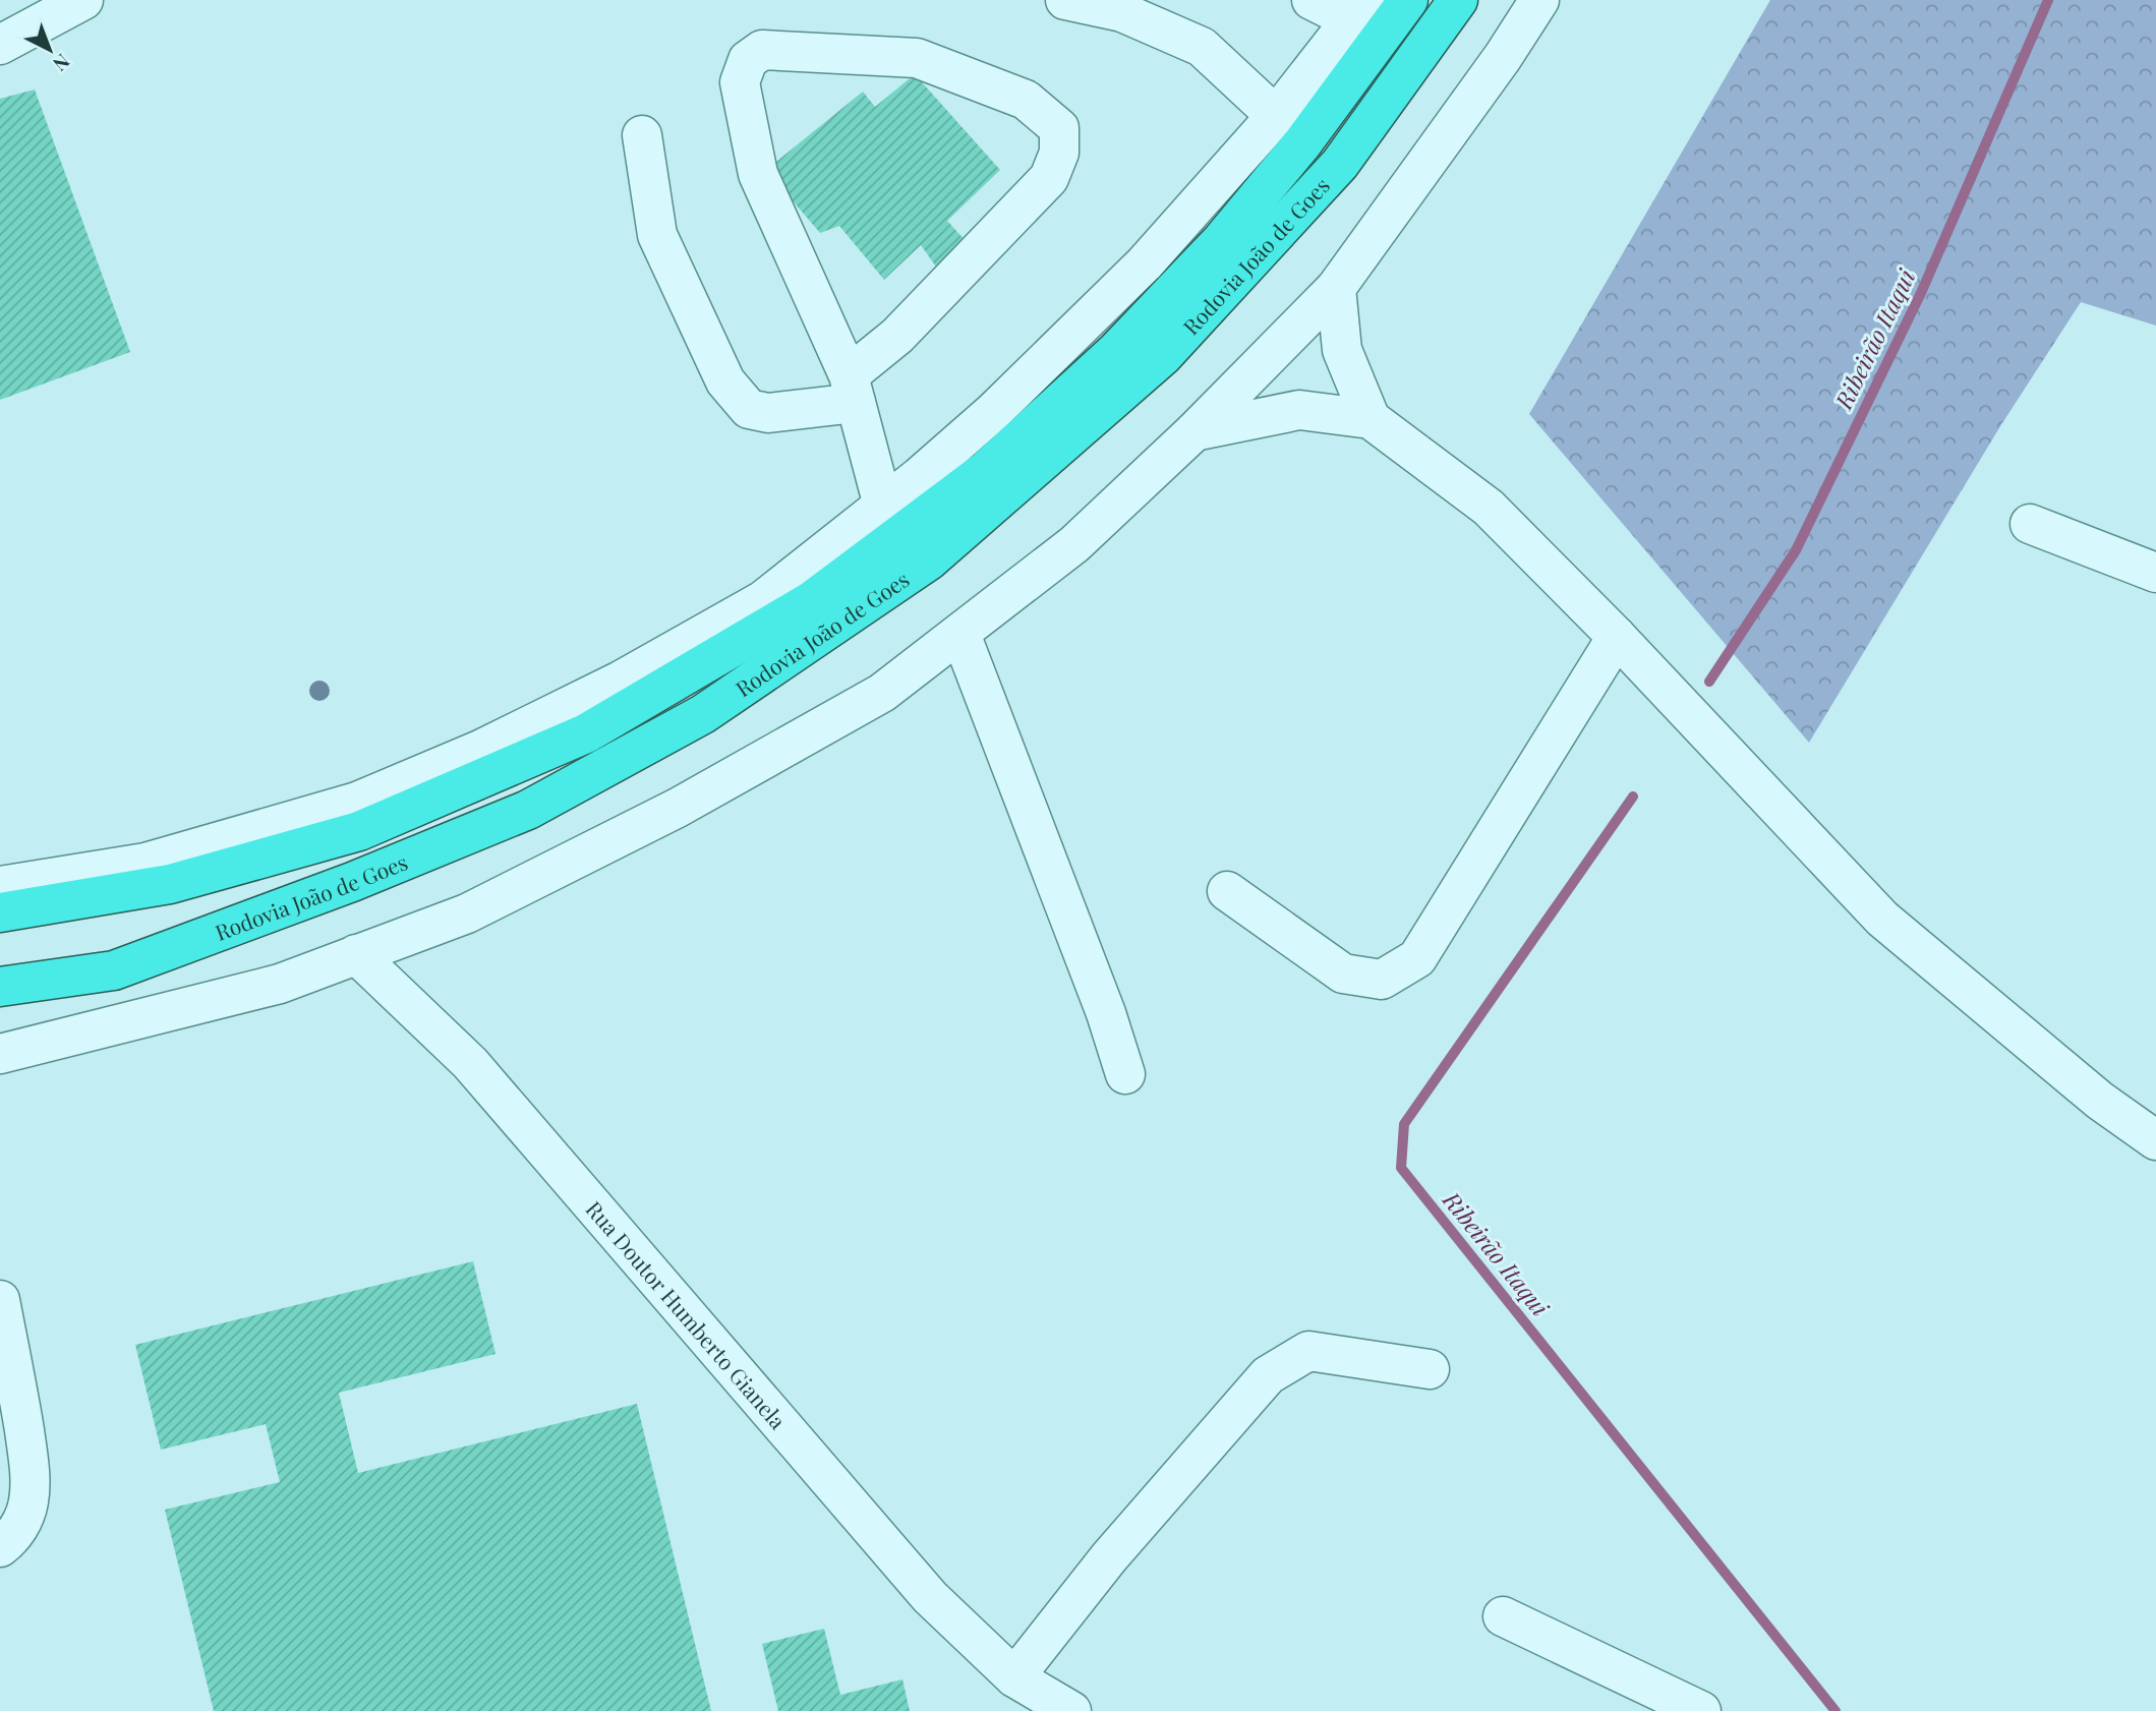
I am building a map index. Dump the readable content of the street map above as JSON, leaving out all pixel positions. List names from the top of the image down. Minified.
{"streets":{"highway":["Rodovia João de Goes"],"street":["Rua Doutor Humberto Gianela"]},"water":["Ribeirão Itaqui"],"north":"bottom right"}
